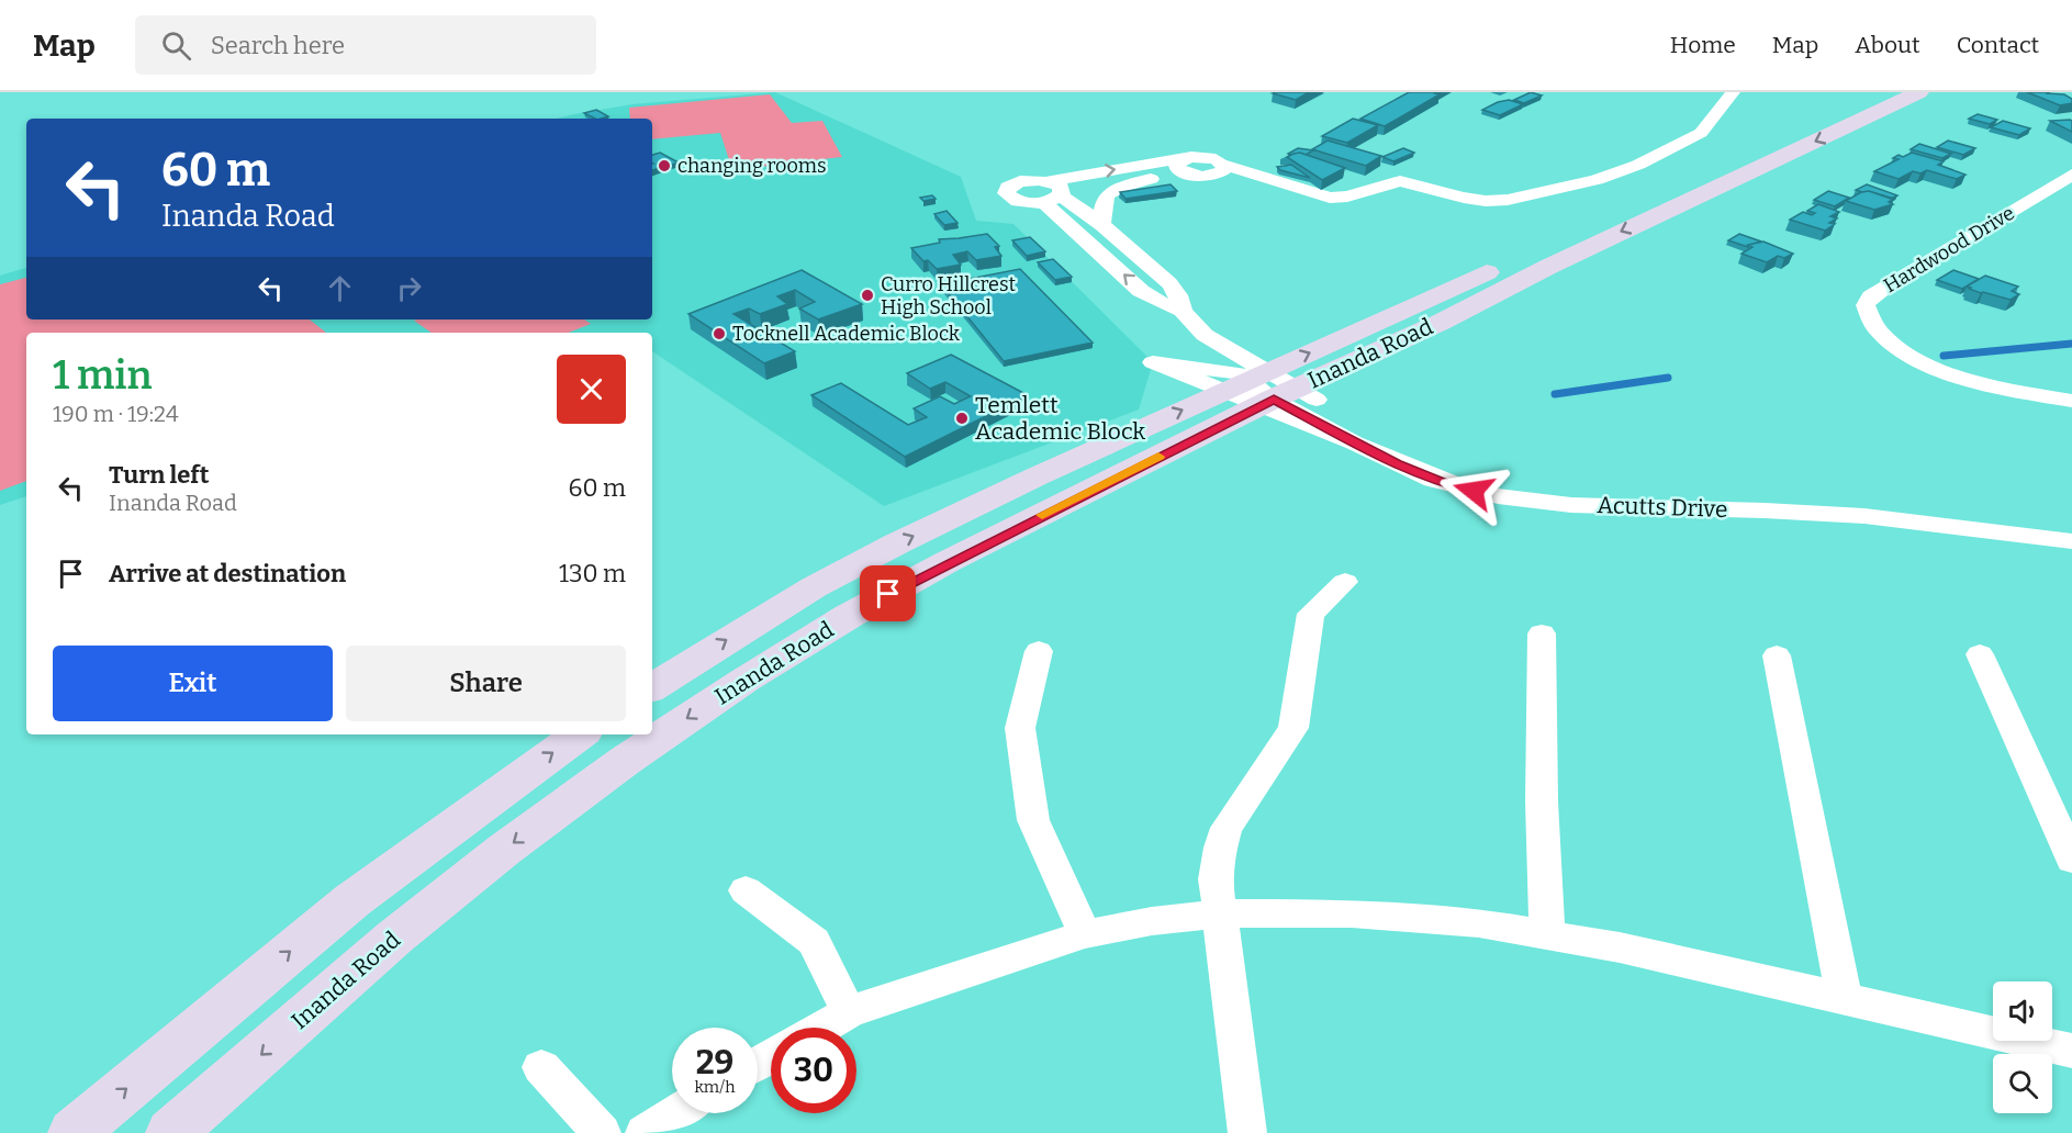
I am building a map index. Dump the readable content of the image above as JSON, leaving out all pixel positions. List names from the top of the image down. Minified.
{"streets":{"main road":["Inanda Road"],"street":["Hardwood Drive","Acutts Drive"]},"crossings":[["Inanda Road","Acutts Drive"]],"places":["changing rooms","Curro Hillcrest High School","Tocknell Academic Block","Temlett Academic Block"],"page":{"header":"Map","search":"Search here","nav":["Home","Map","About","Contact"],"turn":["60 m","Inanda Road"],"heading":["1 min","190 m · 19:24"],"list":[{"name":"Turn left","note":"Inanda Road","value":"60 m"},{"name":"Arrive at destination","value":"130 m"}],"buttons":["Exit","Share"],"speed":"29 km/h","limit":"30"}}
